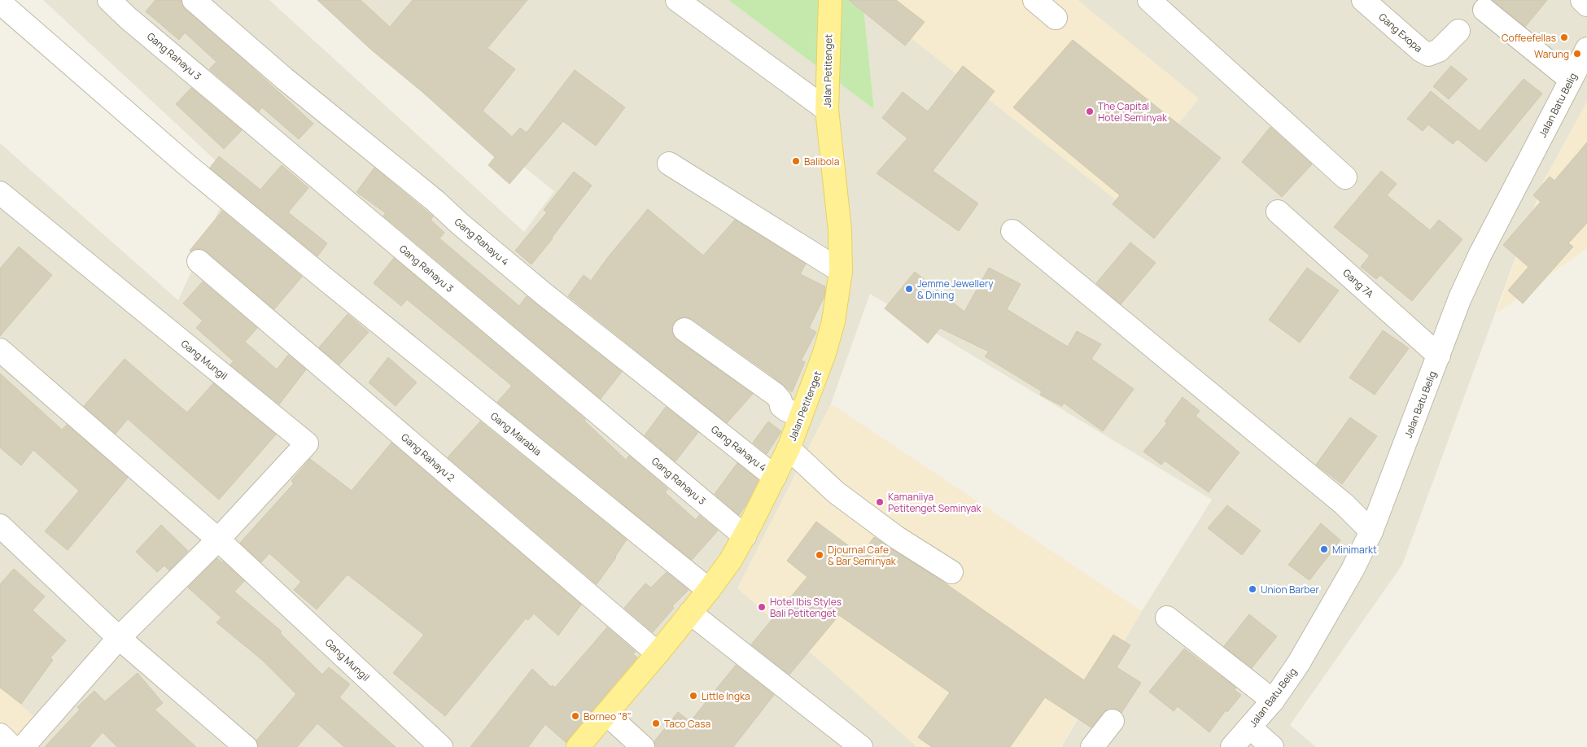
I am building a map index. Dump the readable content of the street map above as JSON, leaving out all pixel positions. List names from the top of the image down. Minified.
{"streets":{"main road":["Jalan Petitenget"],"street":["Gang Exopa","Gang Rahayu 3","Jalan Batu Belig","Gang Rahayu 4","Gang 7A","Gang Mungil","Gang Marabia","Gang Rahayu 2"]},"crossings":[["Gang Rahayu 3","Jalan Petitenget"],["Jalan Petitenget","Gang Rahayu 4"],["Jalan Petitenget","Gang Marabia"],["Jalan Petitenget","Gang Rahayu 2"],["Jalan Batu Belig","Gang 7A"]],"places":["Coffeefellas","Warung","The Capital Hotel Seminyak","Balibola","Jemme Jewellery & Dining","Kamaniiya Petitenget Seminyak","Minimarkt","Djournal Cafe & Bar Seminyak","Union Barber","Hotel Ibis Styles Bali Petitenget","Little Ingka","Borneo \"8\"","Taco Casa"]}
